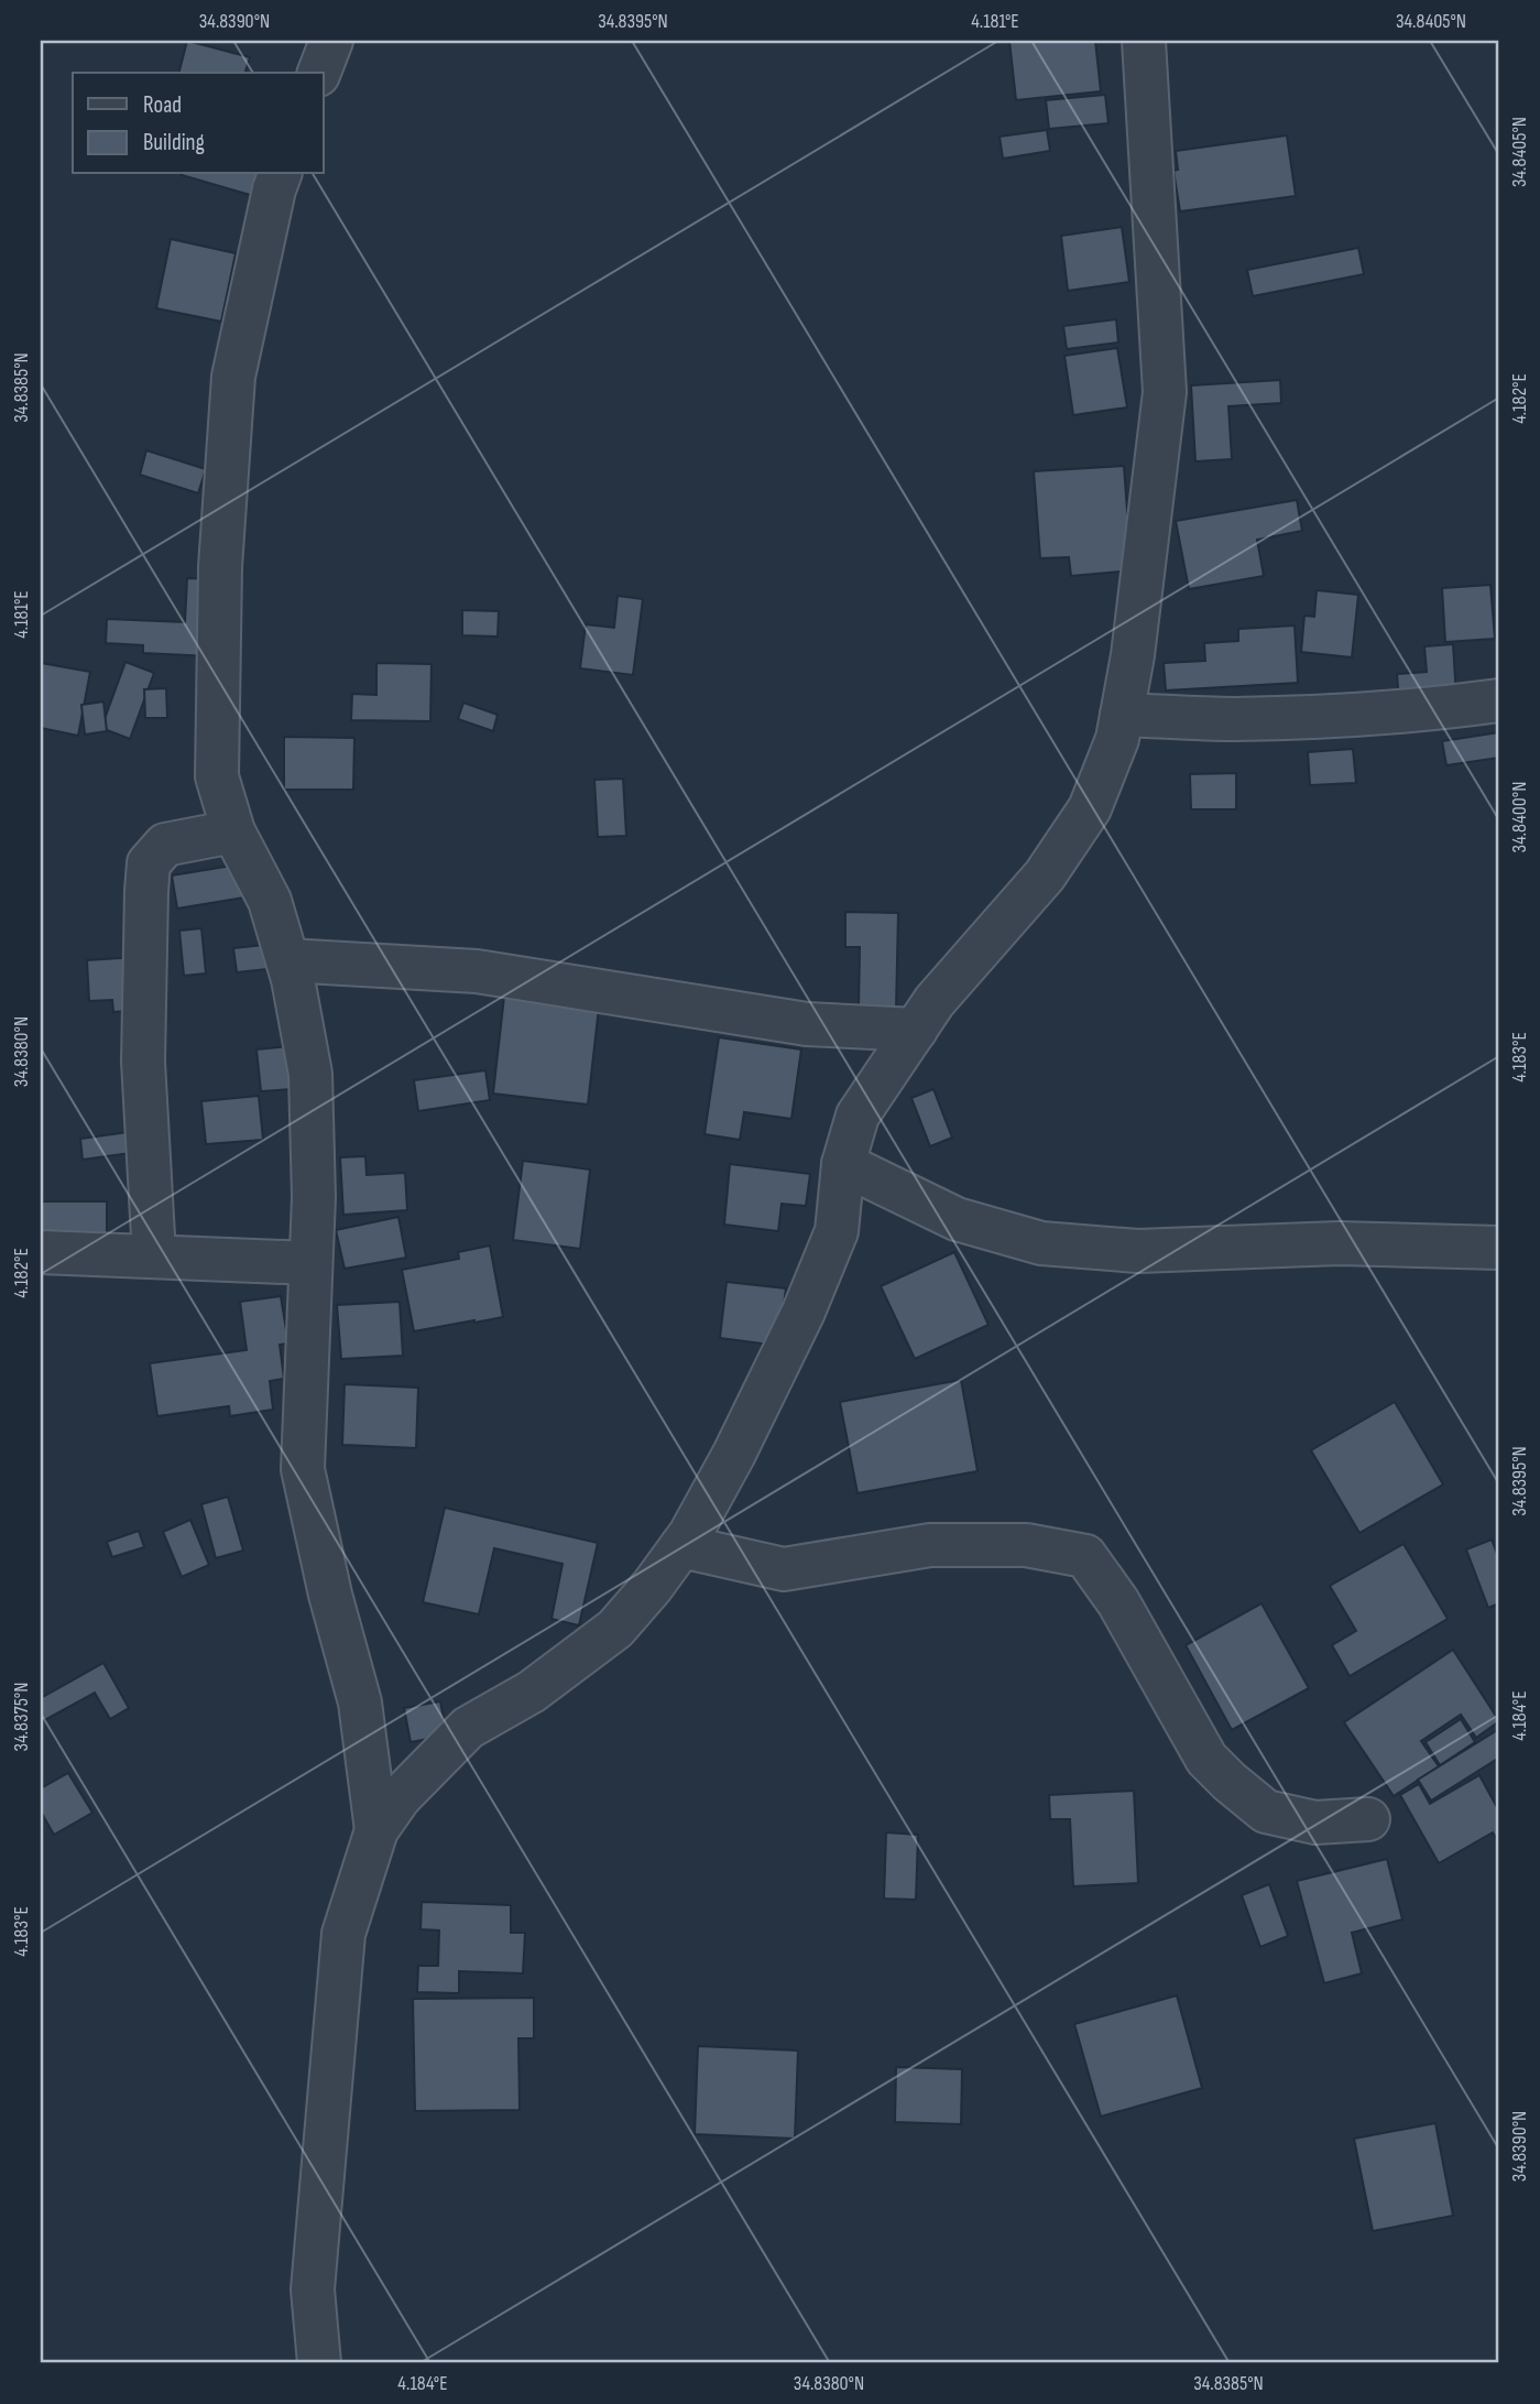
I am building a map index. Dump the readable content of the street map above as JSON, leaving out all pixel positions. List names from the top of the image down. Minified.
{"legend":["Road","Building"],"coordinates":["34.8390°N","34.8395°N","4.181°E","34.8405°N","34.8385°N","4.182°E","34.8400°N","34.8380°N","4.183°E","4.184°E","34.8375°N"]}
